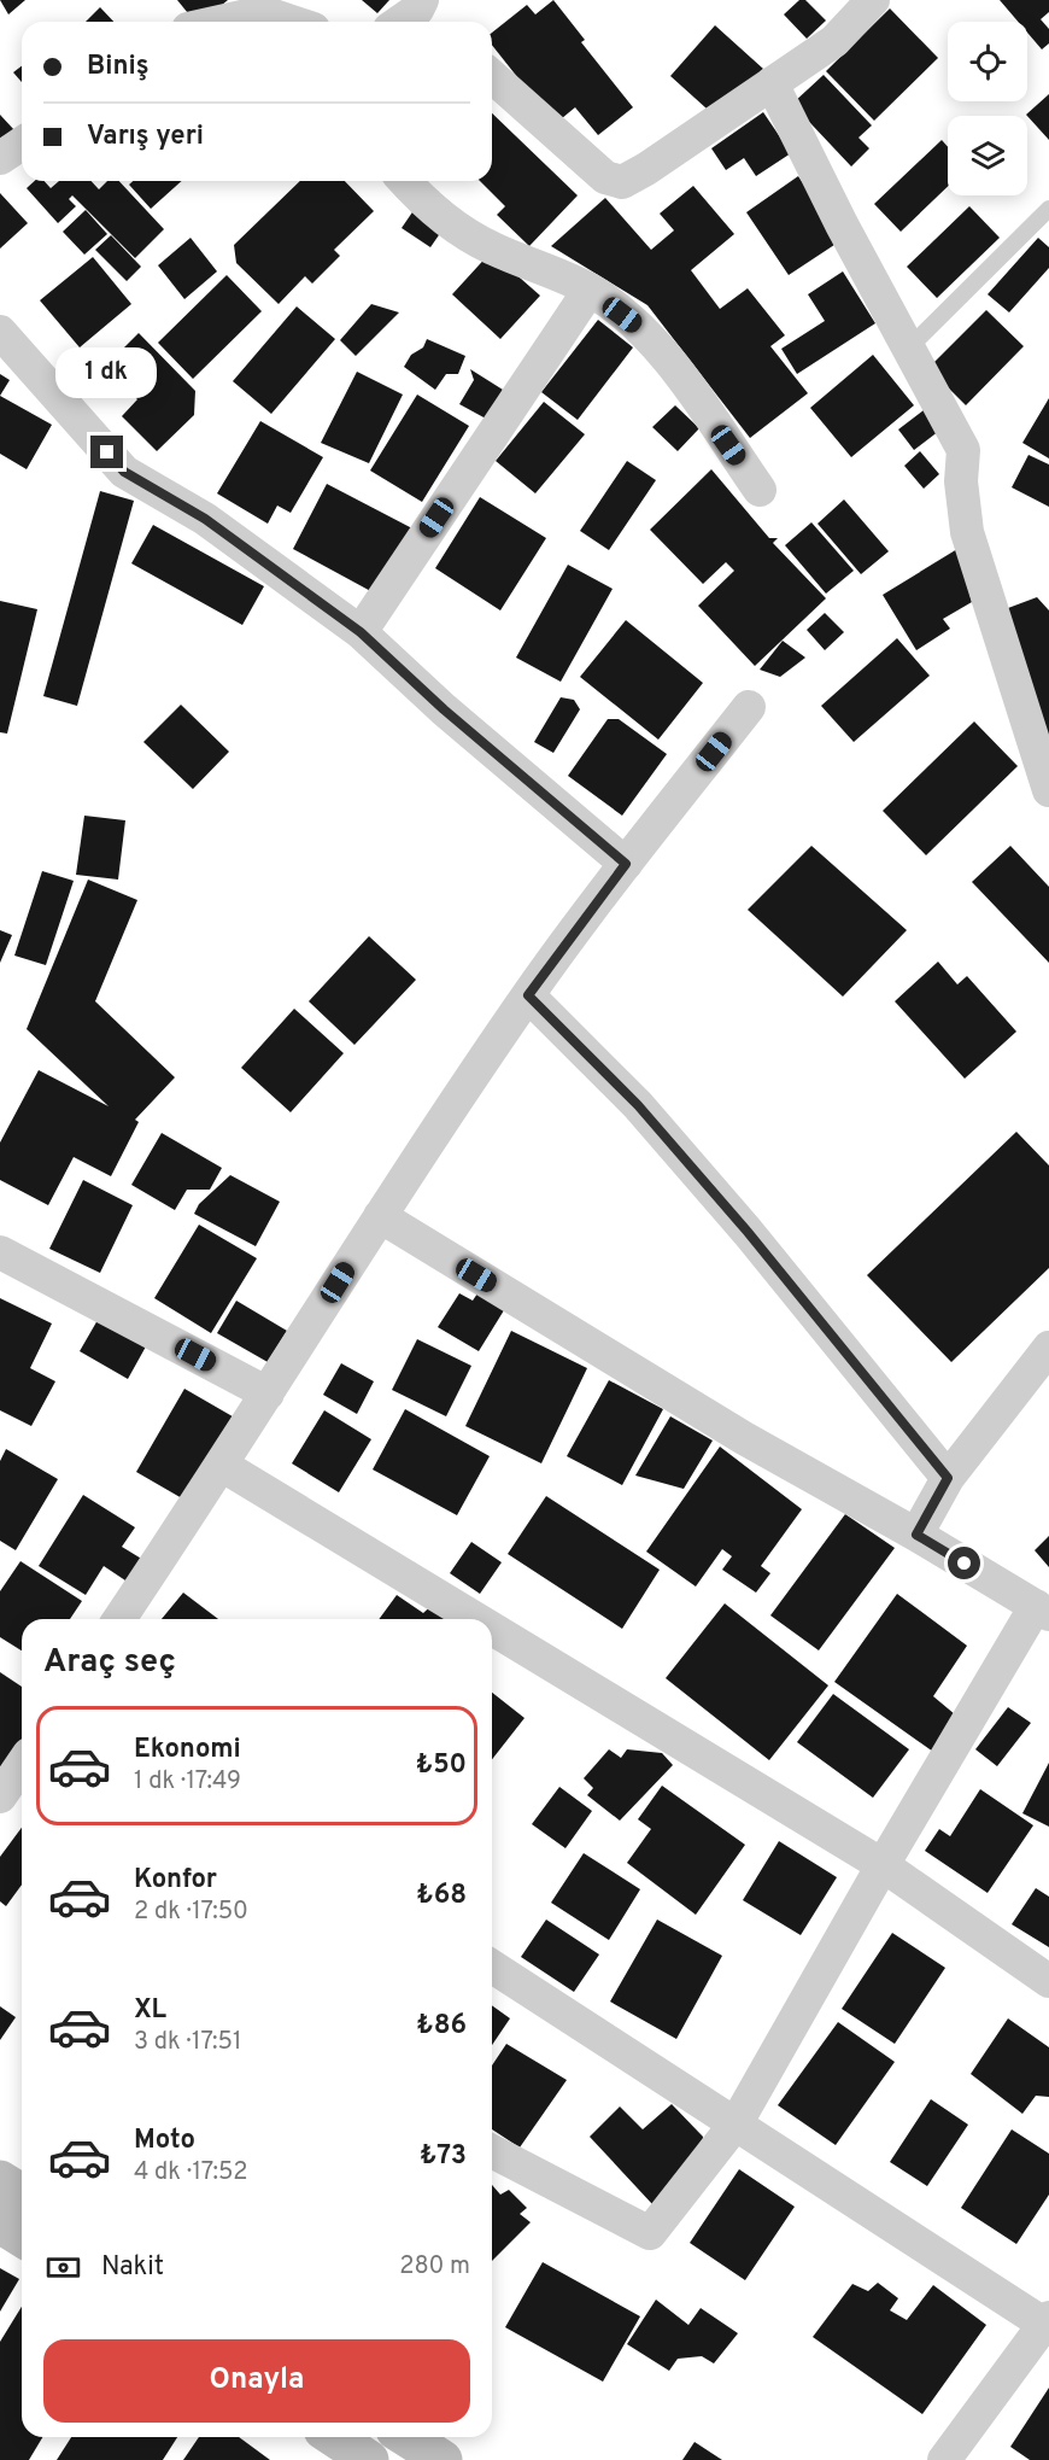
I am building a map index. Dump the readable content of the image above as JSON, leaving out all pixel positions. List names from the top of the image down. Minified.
{"page":{"banner":["Biniş","Varış yeri"],"bubble":"1 dk","heading":"Araç seç","list":[{"name":"Ekonomi","note":"1 dk · 17:49","value":"₺50"},{"name":"Konfor","note":"2 dk · 17:50","value":"₺68"},{"name":"XL","note":"3 dk · 17:51","value":"₺86"},{"name":"Moto","note":"4 dk · 17:52","value":"₺73"}],"pay":["Nakit","280 m"],"buttons":"Onayla"}}
